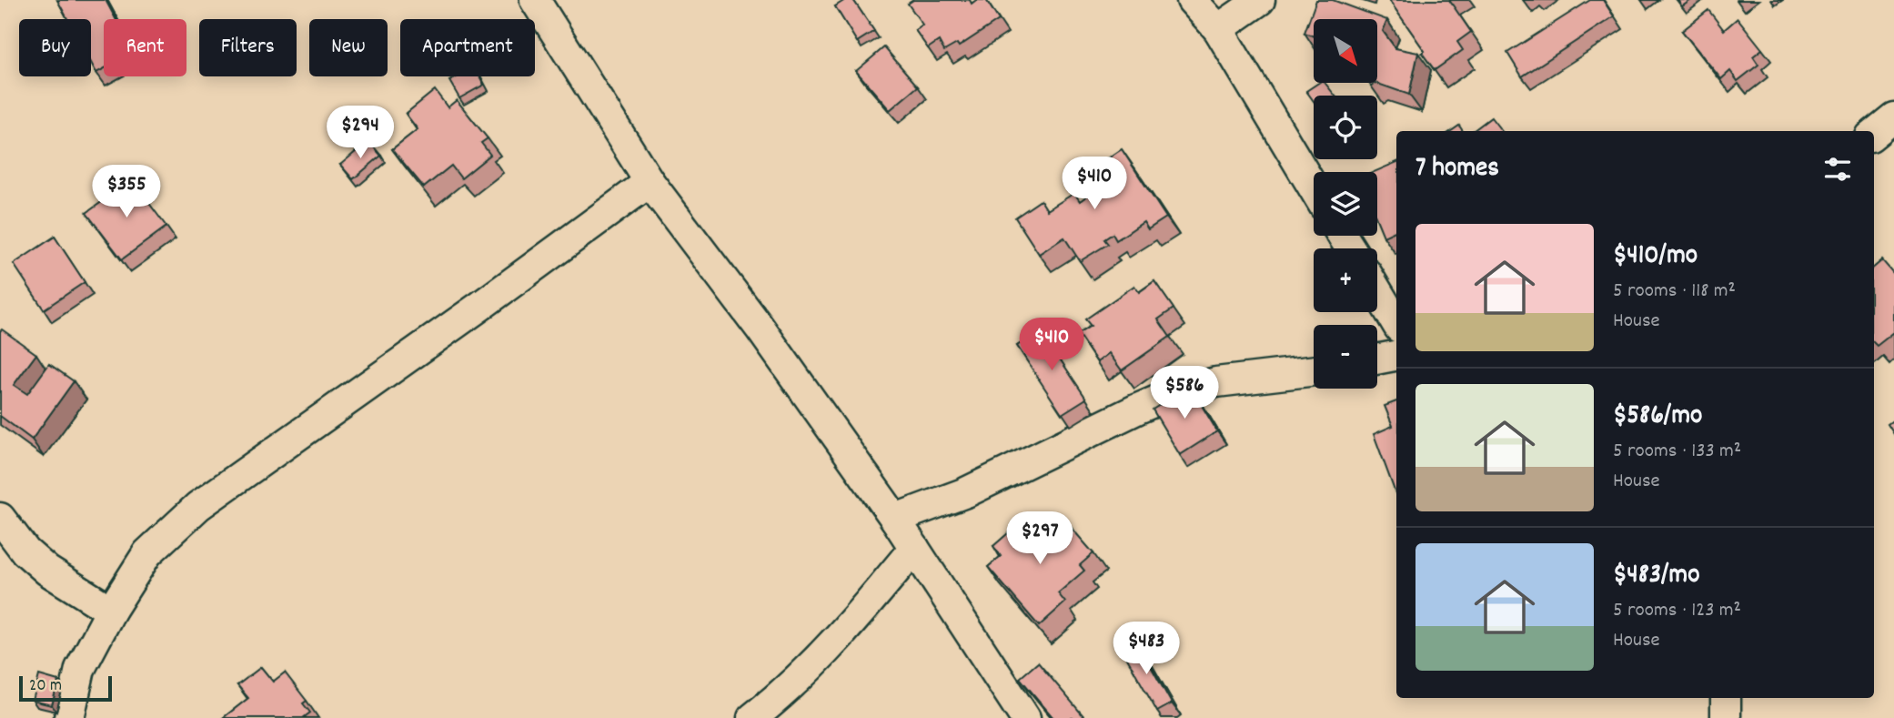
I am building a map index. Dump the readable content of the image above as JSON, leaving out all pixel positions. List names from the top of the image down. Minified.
{"scale_bar":"20 m","north":"bottom right","page":{"map_buttons":["+","−"],"chip":["Buy","Rent","Filters","New","Apartment"],"price":["$294","$410","$355","$410","$586","$297","$483"],"heading":"7 homes","list":[{"name":"$410/mo","note":"5 rooms · 118 m² · House"},{"name":"$586/mo","note":"5 rooms · 133 m² · House"},{"name":"$483/mo","note":"5 rooms · 123 m² · House"}],"scale":"20 m"}}
